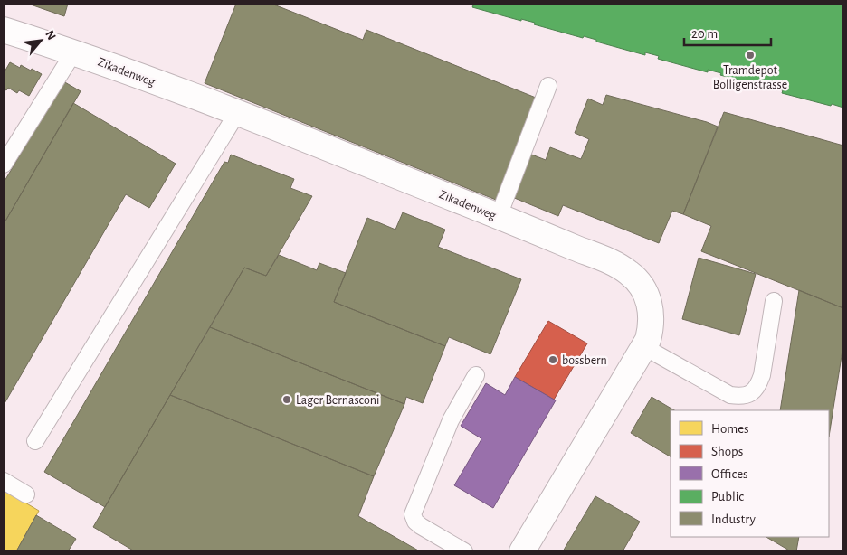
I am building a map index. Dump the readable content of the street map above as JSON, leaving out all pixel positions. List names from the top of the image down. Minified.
{"streets":{"street":["Zikadenweg"]},"places":["Tramdepot Bolligenstrasse","bossbern","Lager Bernasconi"],"legend":["Homes","Shops","Offices","Public","Industry"],"scale_bar":"20 m","north":"top right"}
